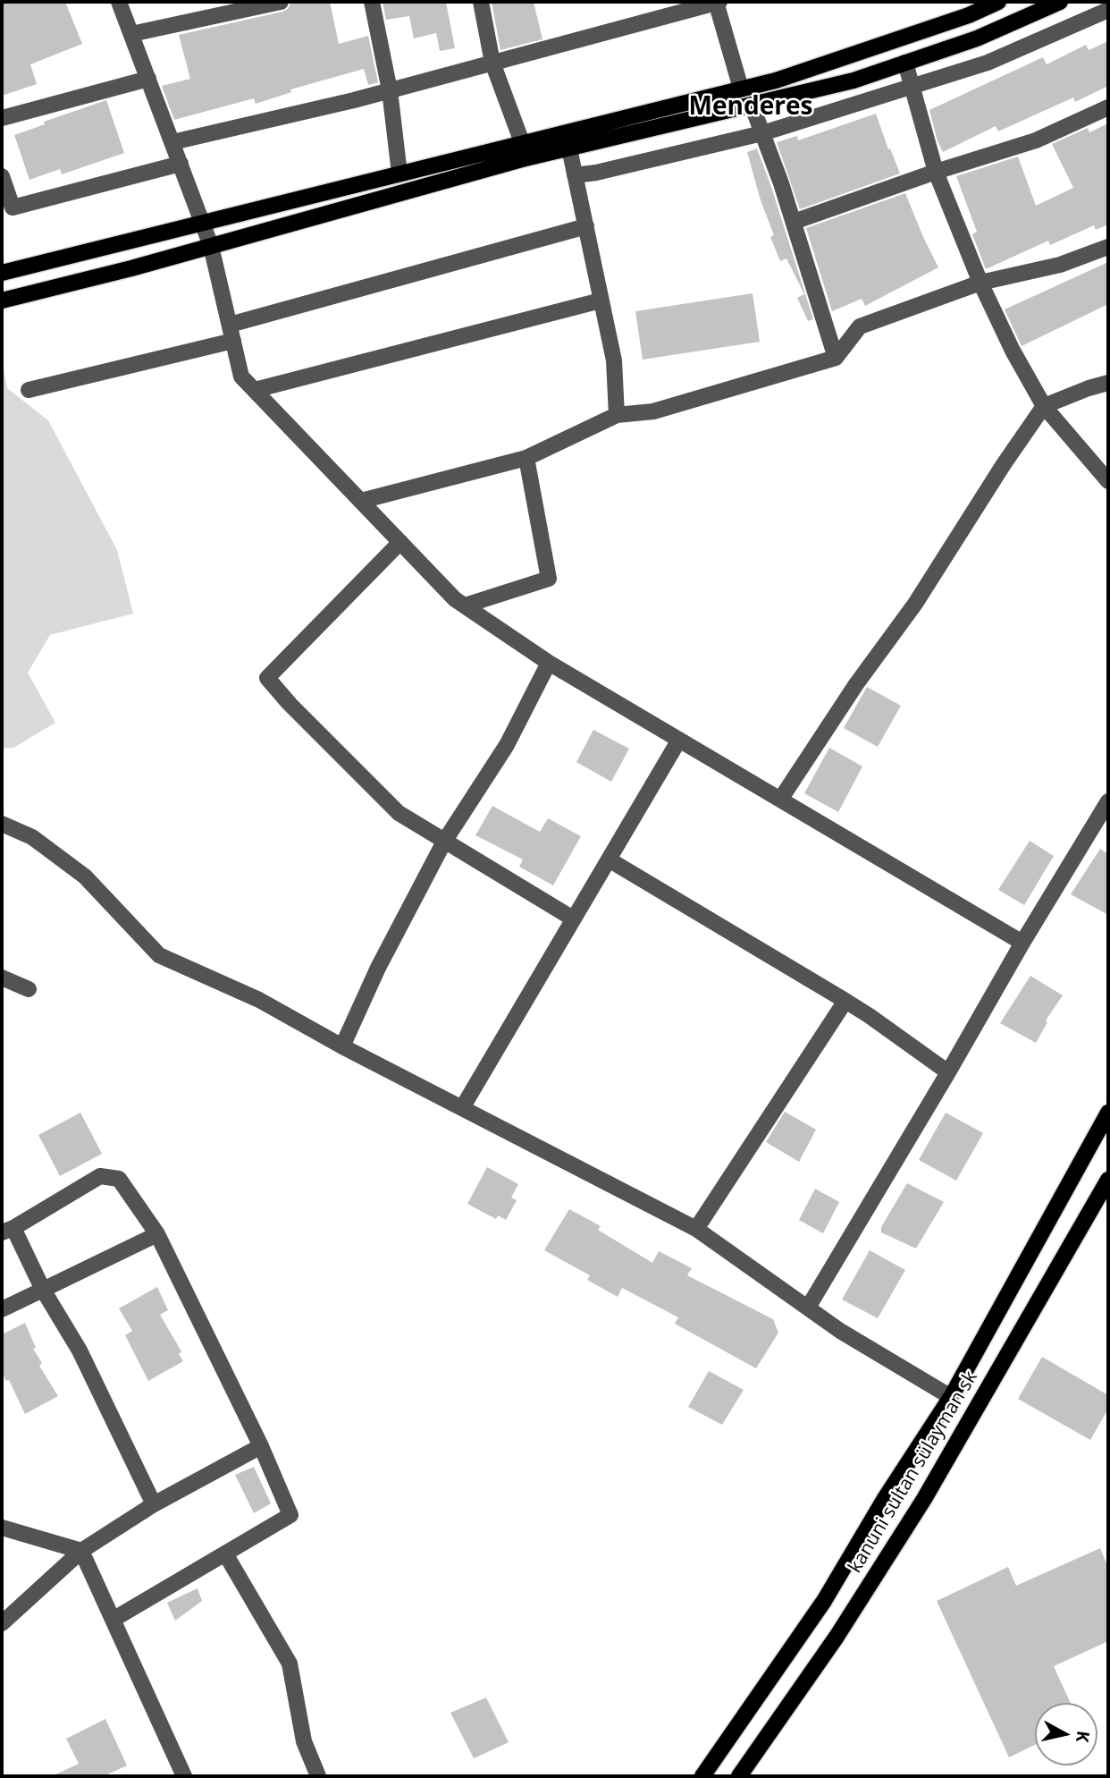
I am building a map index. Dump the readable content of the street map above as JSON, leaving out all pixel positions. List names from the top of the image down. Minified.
{"streets":{"main road":["kanuni sultan sülayman sk"]},"districts":["Menderes"],"north":"right"}
